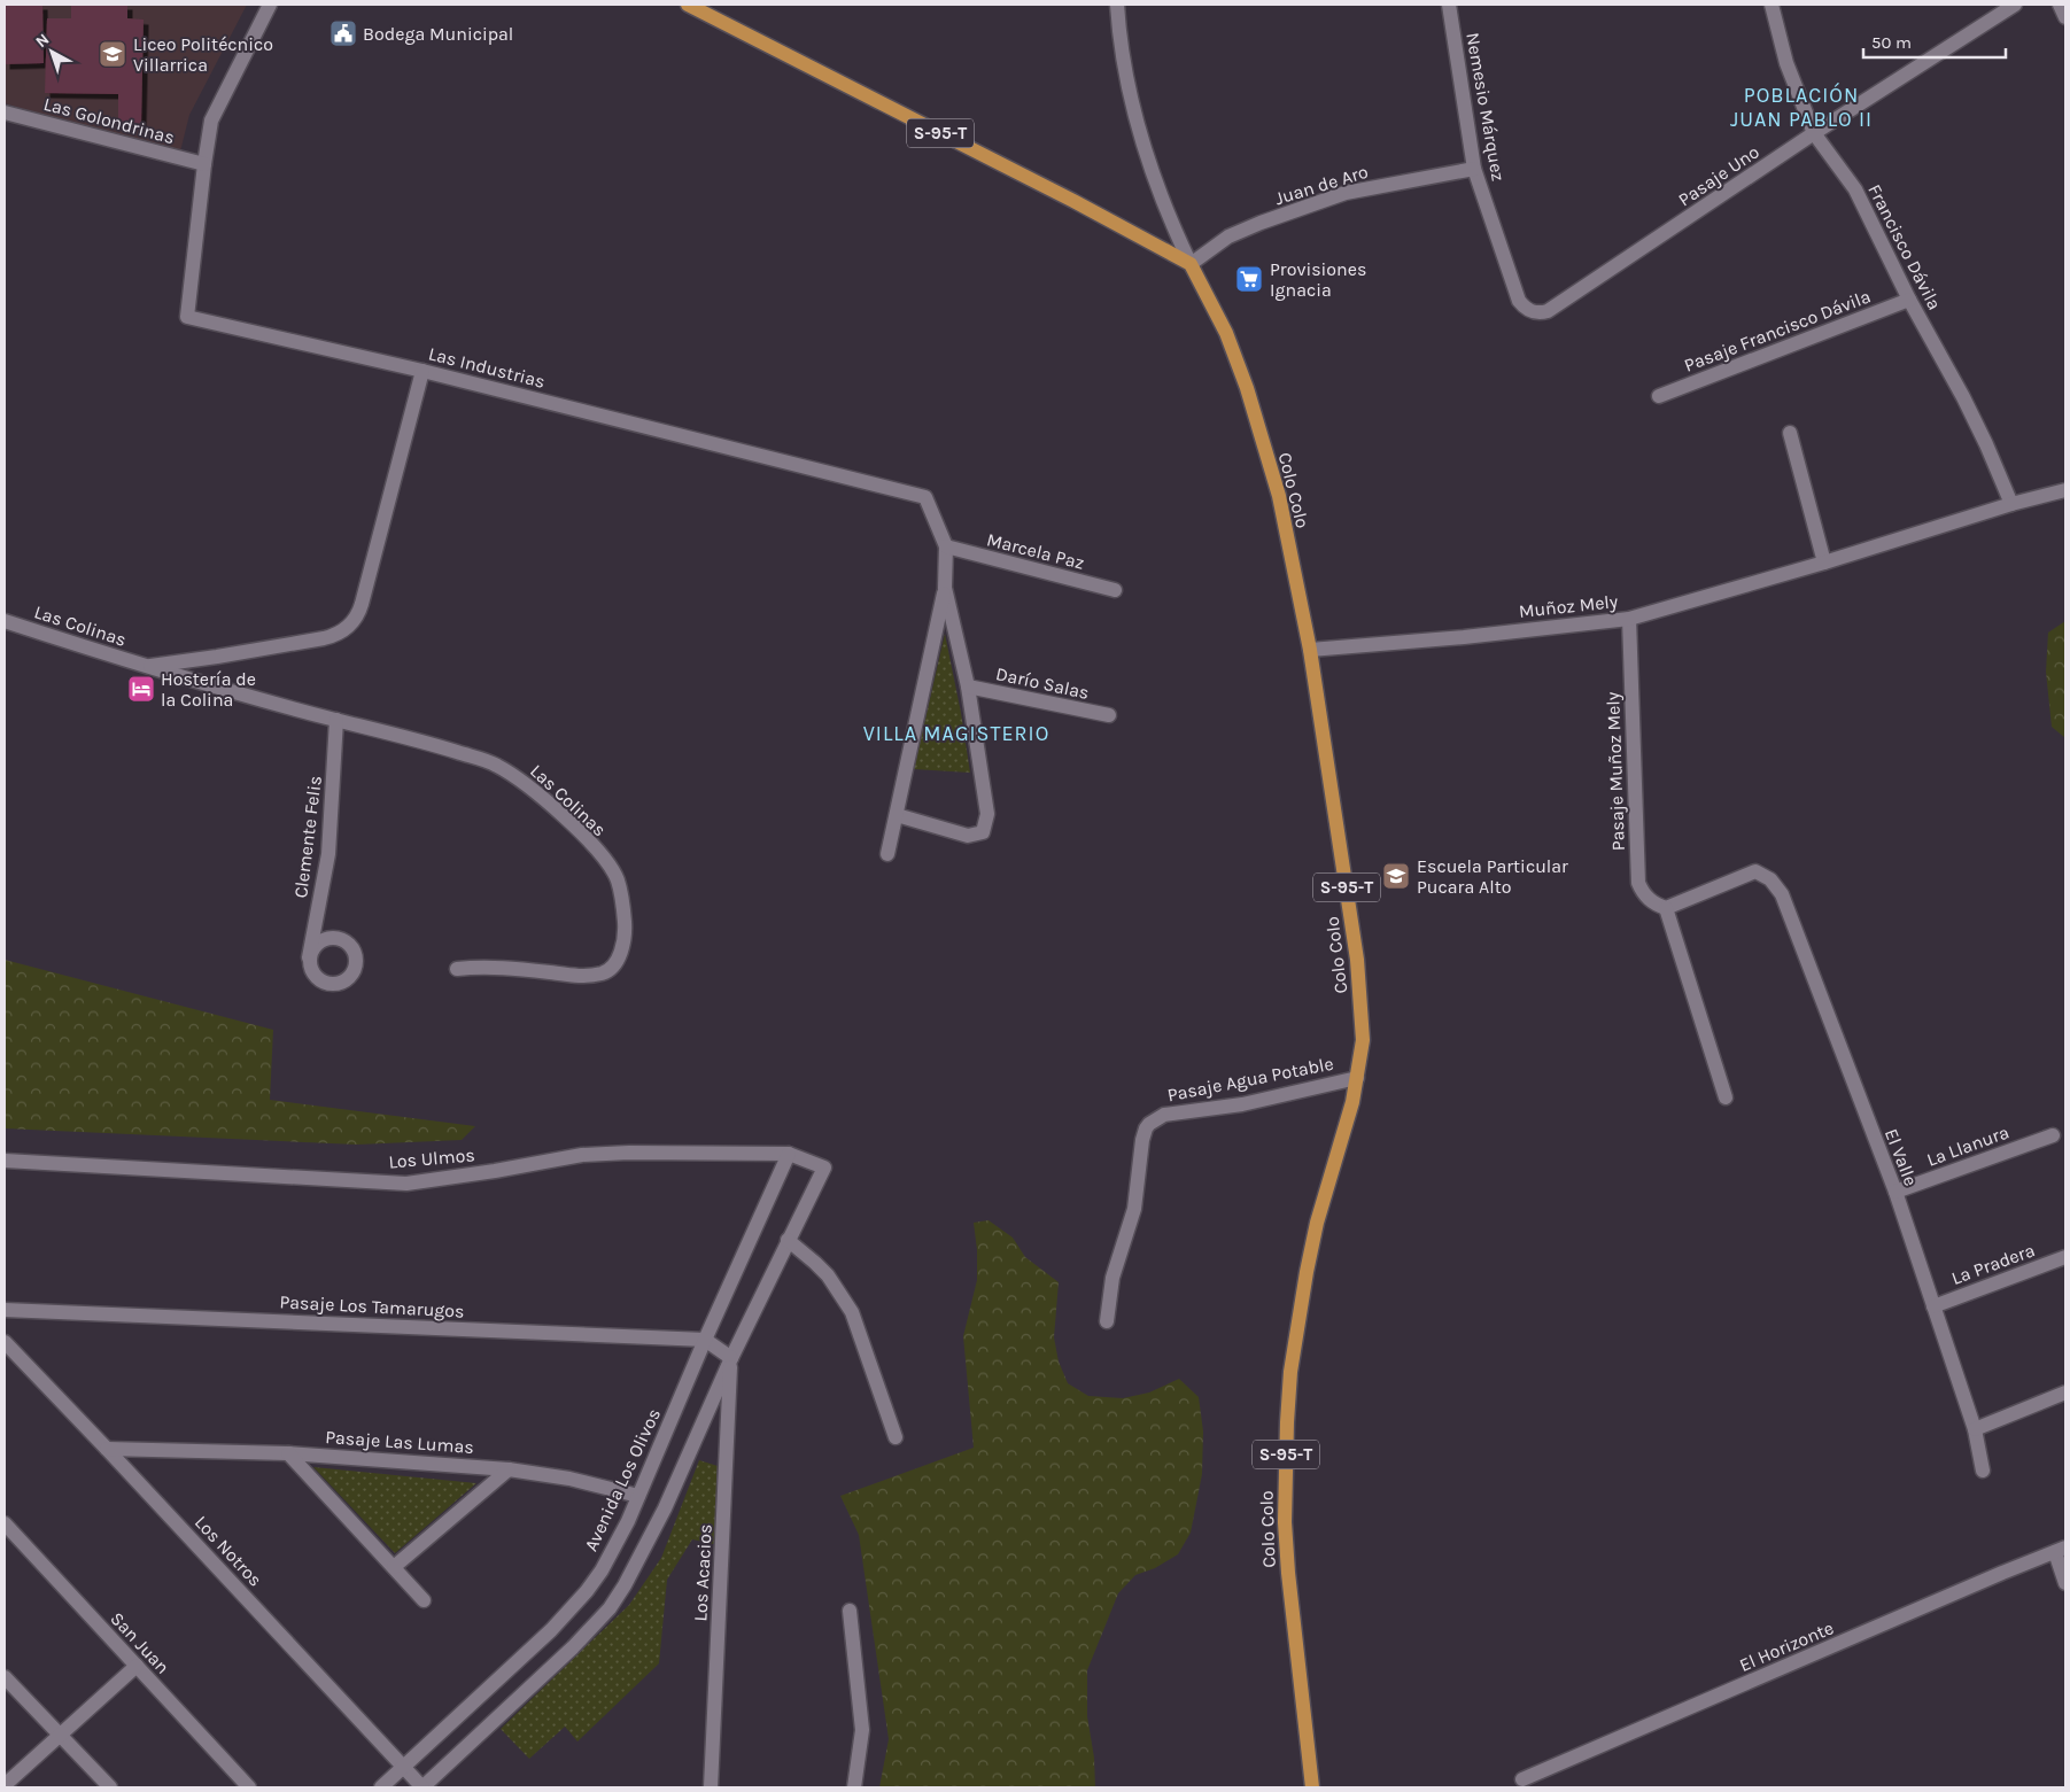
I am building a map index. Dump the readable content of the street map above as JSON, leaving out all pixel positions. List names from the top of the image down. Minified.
{"streets":{"main road":["S-95-T","Colo Colo"],"street":["Nemesio Márquez","Las Golondrinas","Pasaje Uno","Juan de Aro","Francisco Dávila","Pasaje Francisco Dávila","Las Industrias","Marcela Paz","Muñoz Mely","Las Colinas","Darío Salas","Pasaje Muñoz Mely","Clemente Felis","Pasaje Agua Potable","La Llanura","El Valle","Los Ulmos","La Pradera","Pasaje Los Tamarugos","Pasaje Las Lumas","Avenida Los Olivos","Los Notros","Los Acacios","San Juan","El Horizonte"]},"crossings":[["Nemesio Márquez","Pasaje Uno"],["Nemesio Márquez","Juan de Aro"],["Las Golondrinas","Las Industrias"],["S-95-T","Juan de Aro"],["S-95-T","Colo Colo"],["Pasaje Uno","Francisco Dávila"],["Juan de Aro","Colo Colo"],["Francisco Dávila","Pasaje Francisco Dávila"],["Francisco Dávila","Muñoz Mely"],["Las Industrias","Marcela Paz"],["Las Industrias","Las Colinas"],["Colo Colo","Muñoz Mely"],["Colo Colo","Pasaje Agua Potable"],["Muñoz Mely","Pasaje Muñoz Mely"],["Las Colinas","Clemente Felis"],["Pasaje Muñoz Mely","El Valle"],["La Llanura","El Valle"],["El Valle","La Pradera"],["Los Ulmos","Avenida Los Olivos"],["Pasaje Los Tamarugos","Avenida Los Olivos"],["Pasaje Las Lumas","Avenida Los Olivos"],["Pasaje Las Lumas","Los Notros"],["Avenida Los Olivos","Los Notros"]],"districts":["POBLACIÓN JUAN PABLO II","VILLA MAGISTERIO"],"places":{"public building":["Bodega Municipal"],"school or university":["Liceo Politécnico Villarrica","Escuela Particular Pucara Alto"],"supermarket":["Provisiones Ignacia"],"hotel":["Hostería de la Colina"]},"scale_bar":"50 m","north":"top left"}
